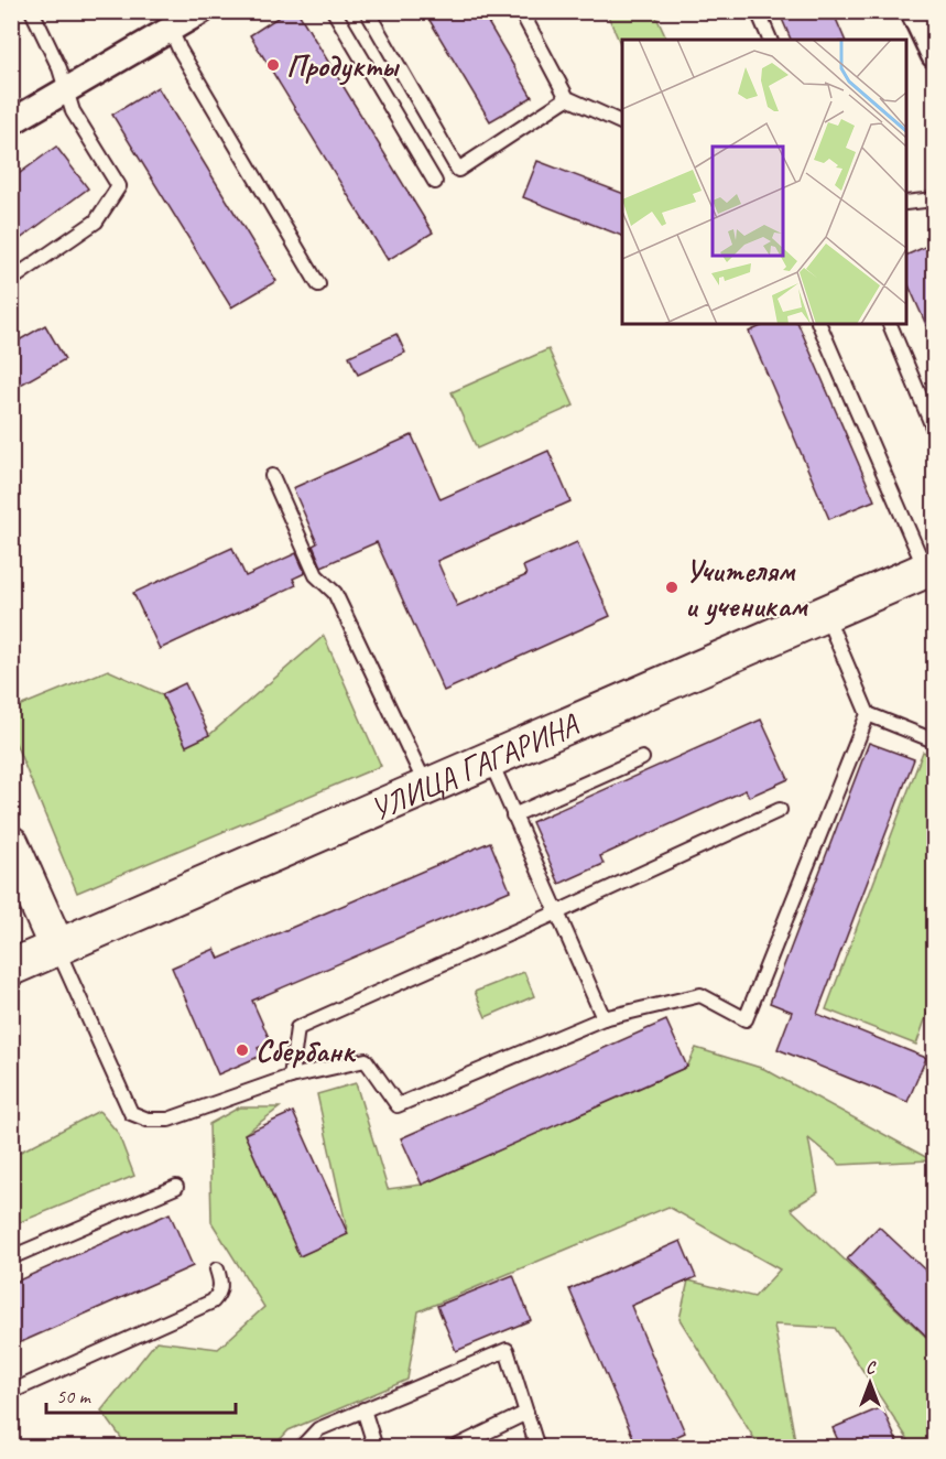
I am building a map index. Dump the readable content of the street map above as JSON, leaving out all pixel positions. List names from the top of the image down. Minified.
{"streets":{"street":["УЛИЦА ГАГАРИНА"]},"places":["Продукты","Учителям и ученикам","Сбербанк"],"scale_bar":"50 m","north":"top"}
